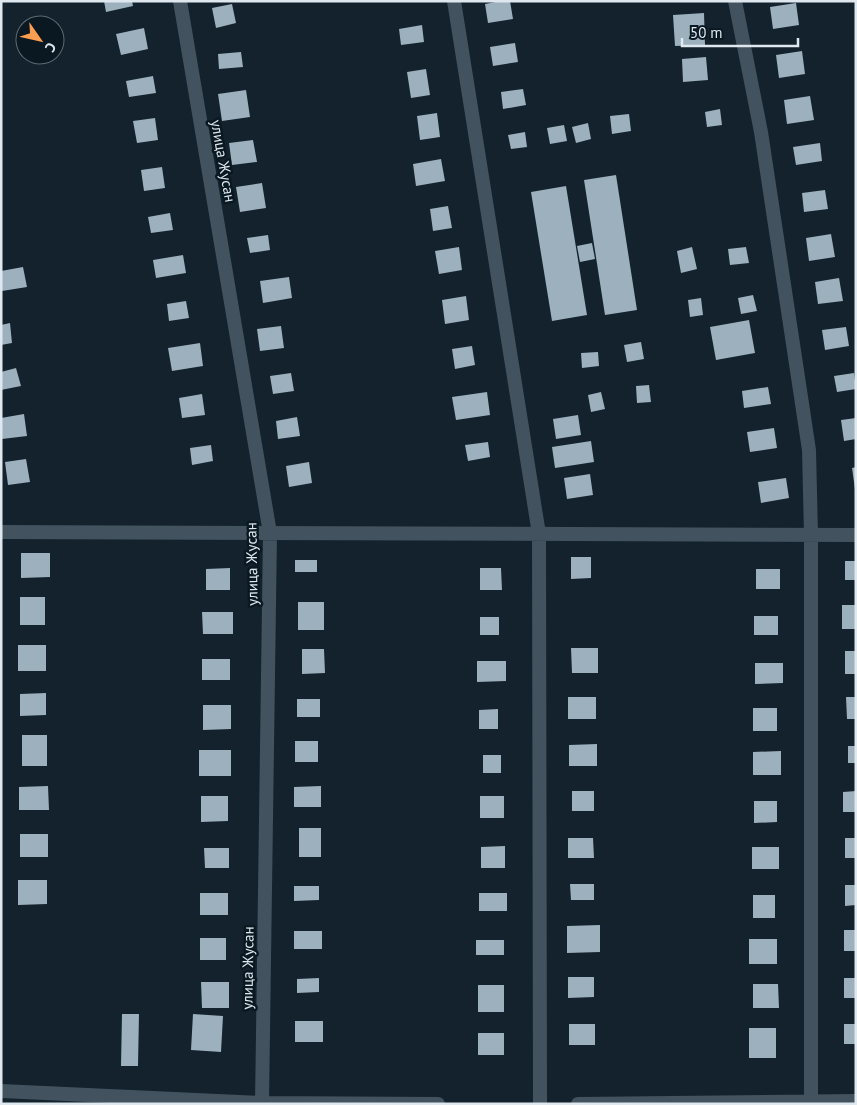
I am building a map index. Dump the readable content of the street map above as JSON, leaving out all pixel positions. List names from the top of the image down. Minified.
{"streets":{"street":["улица Жусан"]},"scale_bar":"50 m","north":"bottom right"}
